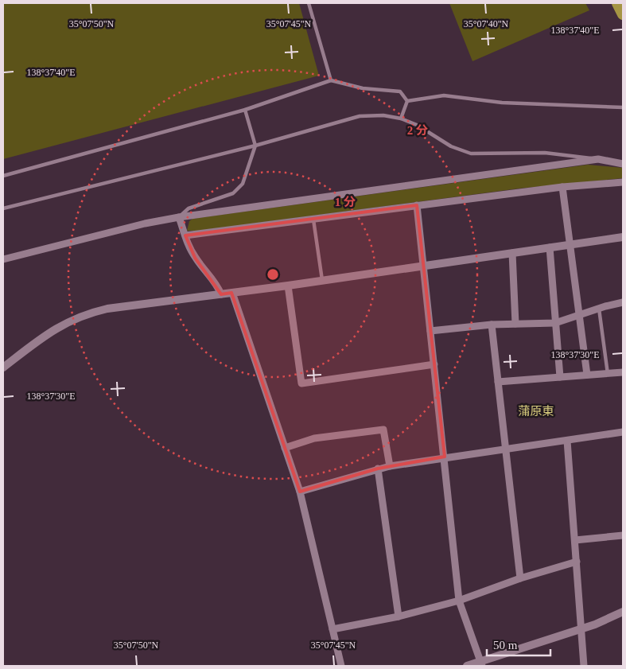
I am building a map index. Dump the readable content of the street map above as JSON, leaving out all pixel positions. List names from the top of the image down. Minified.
{"districts":["蒲原東"],"scale_bar":"50 m","coordinates":["35°07'50\"N","35°07'45\"N","35°07'40\"N","138°37'40\"E","138°37'30\"E"],"rings":["2 分","1 分"]}
